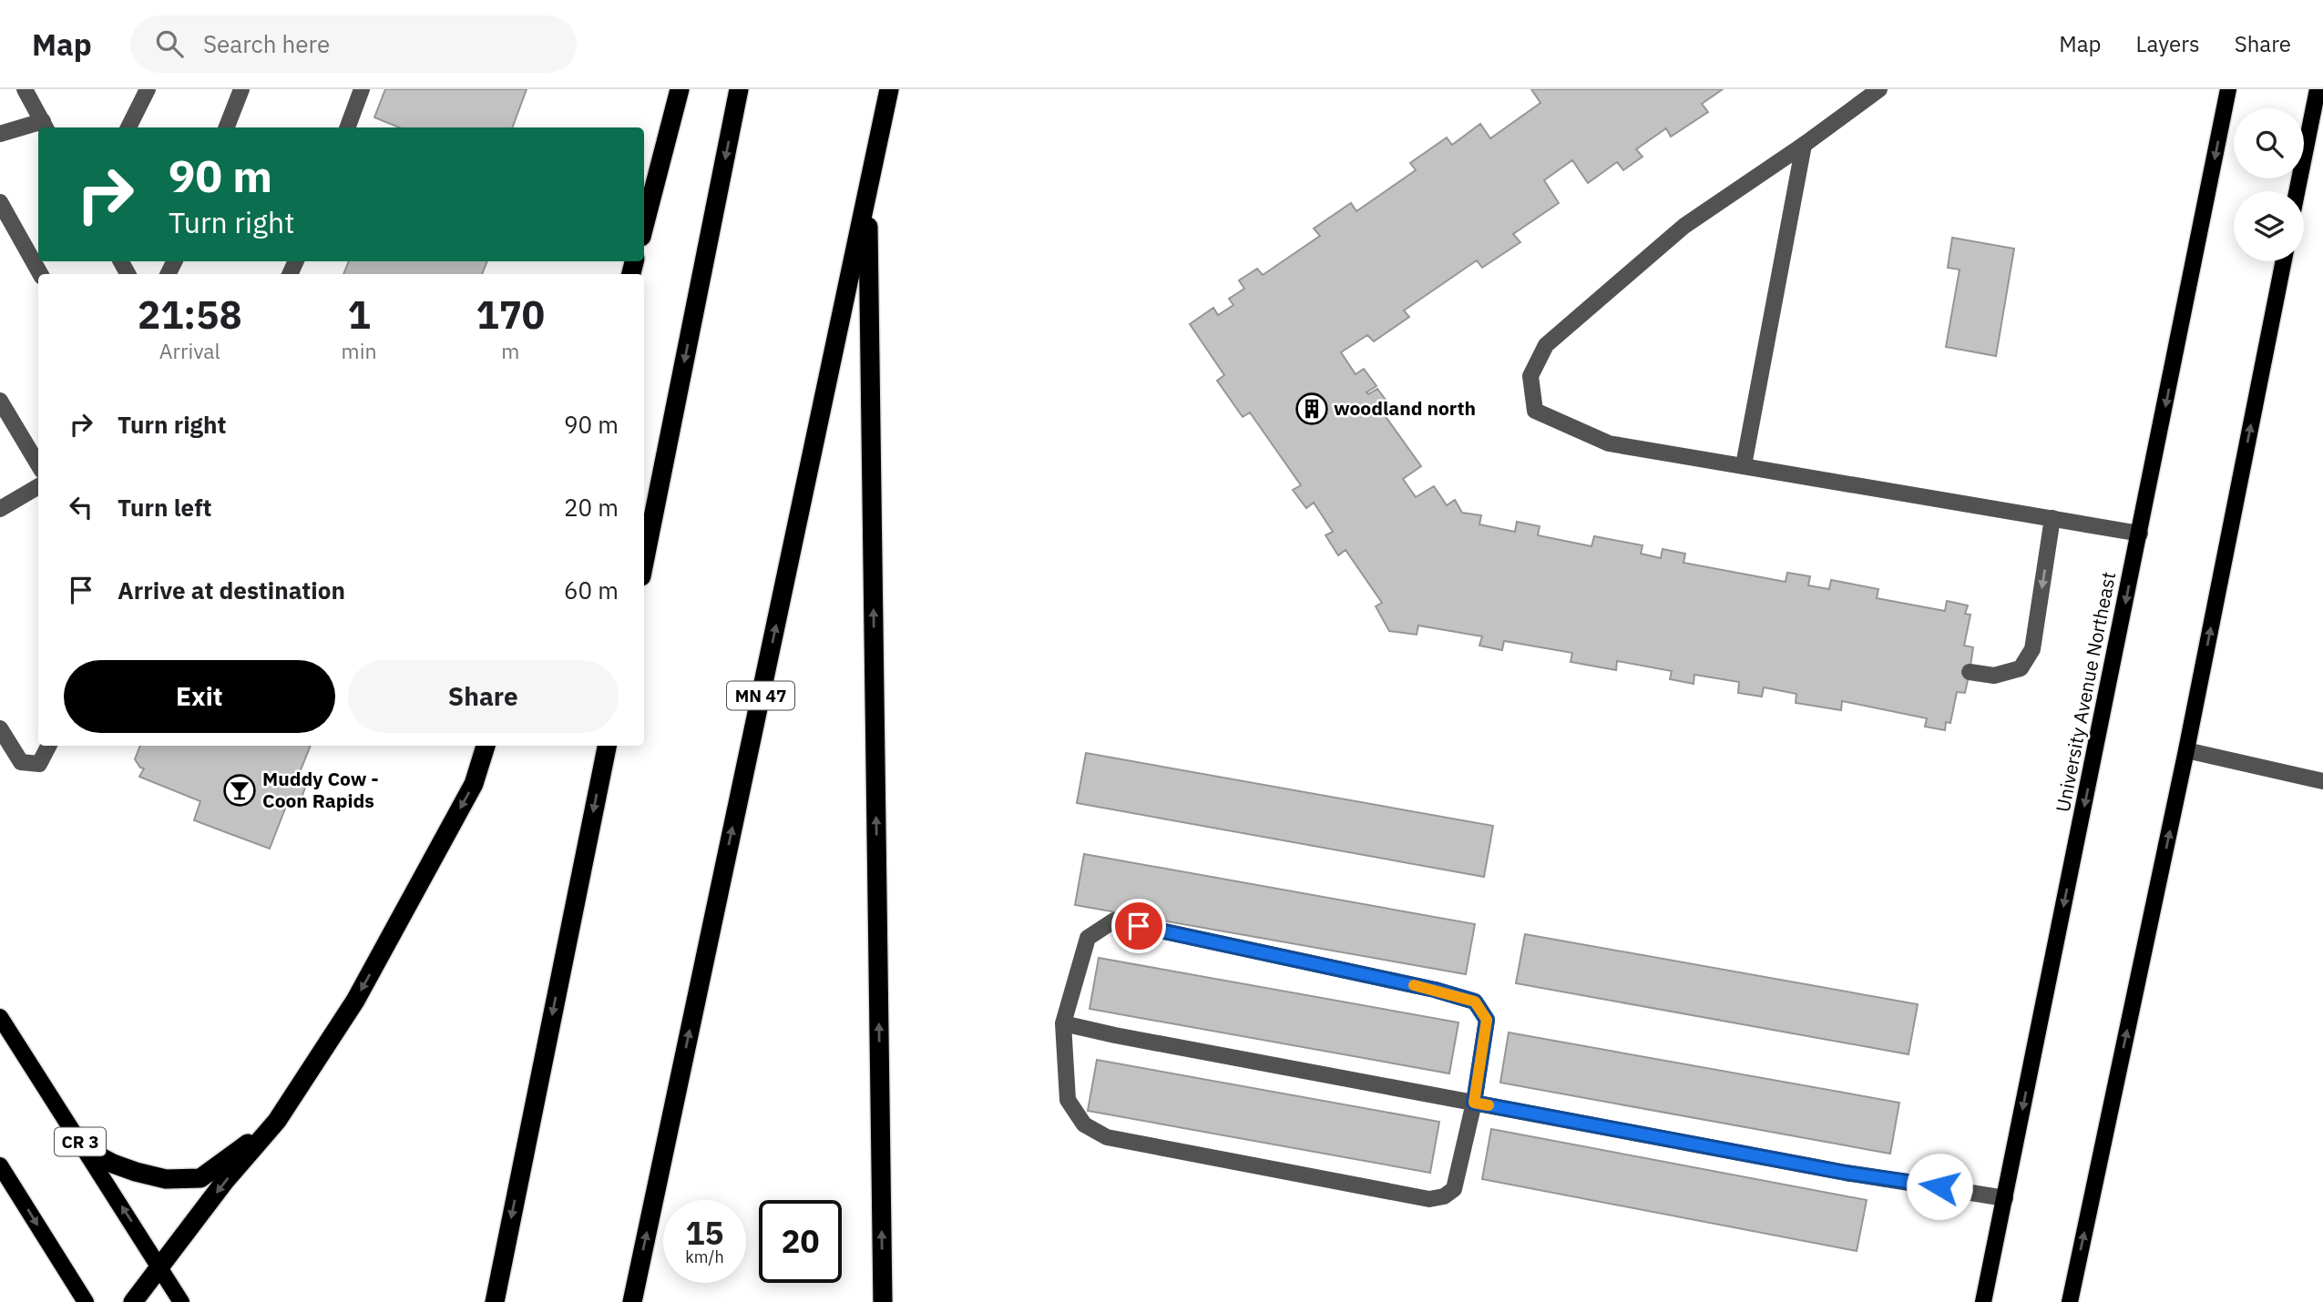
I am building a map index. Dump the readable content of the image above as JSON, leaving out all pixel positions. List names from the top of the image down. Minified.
{"streets":{"highway":["MN 47"],"main road":["University Avenue Northeast","CR 3"]},"places":{"building":["woodland north"],"bar":["Muddy Cow - Coon Rapids"]},"page":{"header":"Map","search":"Search here","nav":["Map","Layers","Share"],"turn":["90 m","Turn right"],"eta":["21:58","Arrival","1","min","170","m"],"list":[{"name":"Turn right","value":"90 m"},{"name":"Turn left","value":"20 m"},{"name":"Arrive at destination","value":"60 m"}],"buttons":["Exit","Share"],"speed":"15 km/h","limit":"20"}}
